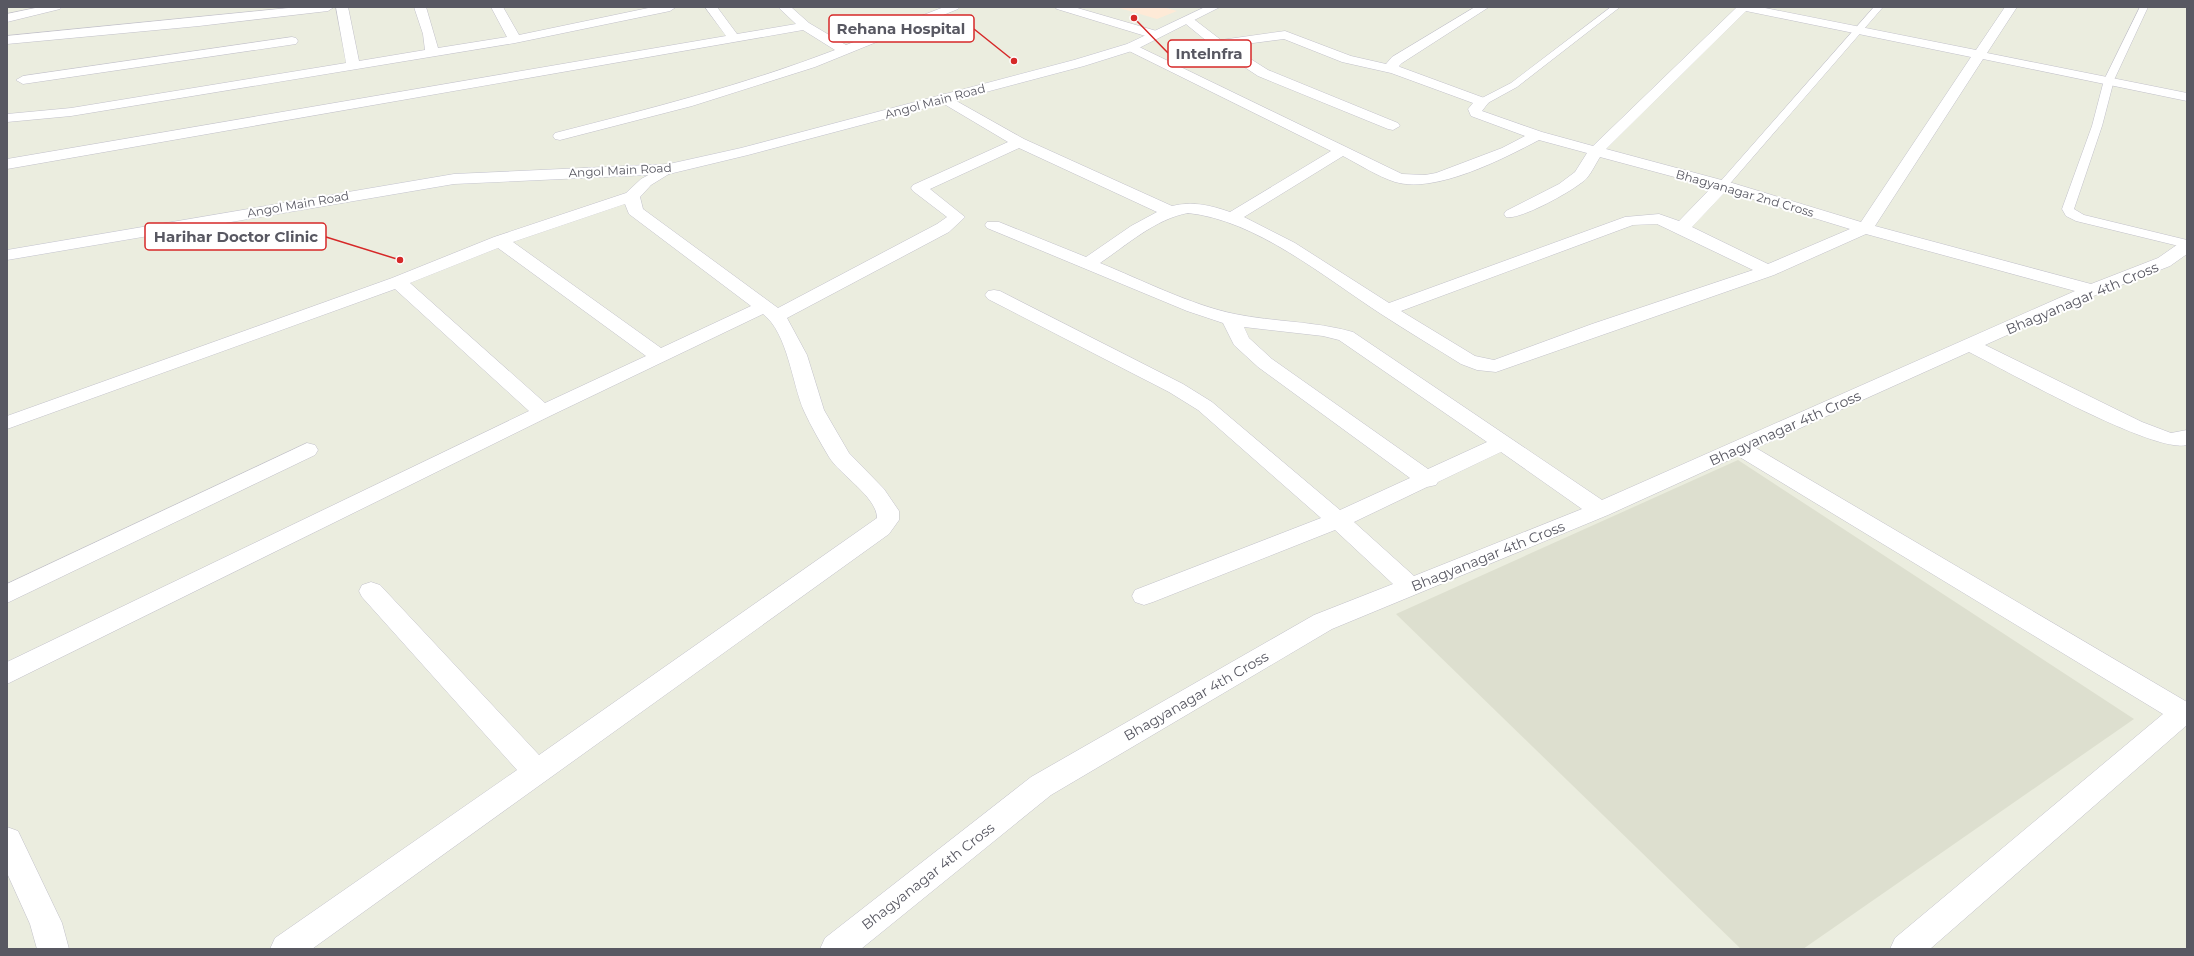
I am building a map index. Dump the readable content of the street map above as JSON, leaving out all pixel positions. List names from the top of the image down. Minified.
{"streets":{"street":["Angol Main Road","Bhagyanagar 2nd Cross","Bhagyanagar 4th Cross"]},"crossings":[["Bhagyanagar 2nd Cross","Bhagyanagar 4th Cross"]],"places":["Intelnfra","Rehana Hospital","Harihar Doctor Clinic"]}
